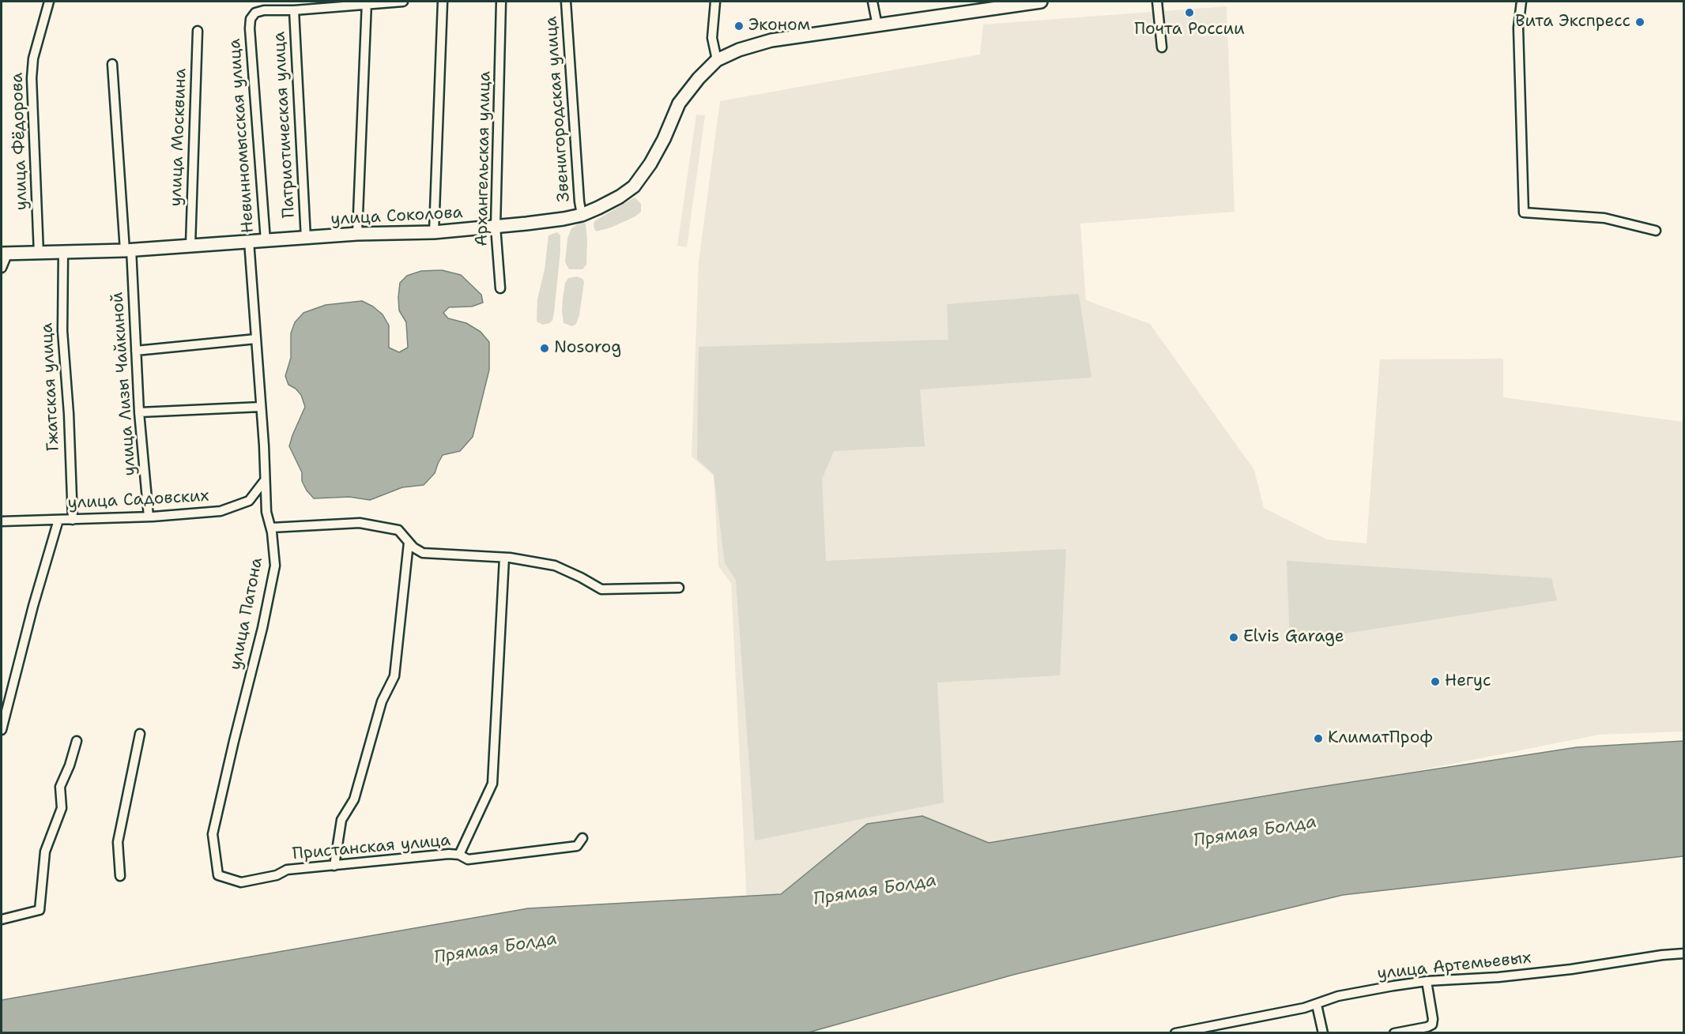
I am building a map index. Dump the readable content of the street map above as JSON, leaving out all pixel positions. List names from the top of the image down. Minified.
{"streets":{"main road":["улица Соколова"],"street":["Звенигородская улица","Патриотическая улица","Невинномысская улица","улица Москвина","улица Фёдорова","Архангельская улица","улица Лизы Чайкиной","Гжатская улица","улица Садовских","улица Патона","Пристанская улица","улица Артемьевых"]},"crossings":[["Звенигородская улица","улица Соколова"],["Патриотическая улица","Невинномысская улица"],["Патриотическая улица","улица Соколова"],["Невинномысская улица","улица Соколова"],["улица Москвина","улица Соколова"],["улица Фёдорова","улица Соколова"],["Архангельская улица","улица Соколова"],["улица Соколова","улица Лизы Чайкиной"],["улица Соколова","Гжатская улица"],["улица Соколова","улица Патона"],["улица Лизы Чайкиной","улица Садовских"],["Гжатская улица","улица Садовских"],["улица Садовских","улица Патона"],["улица Патона","Пристанская улица"]],"water":["Прямая Болда"],"places":["Почта России","Вита Экспресс","Эконом","Nosorog","Elvis Garage","Негус","КлиматПроф"]}
